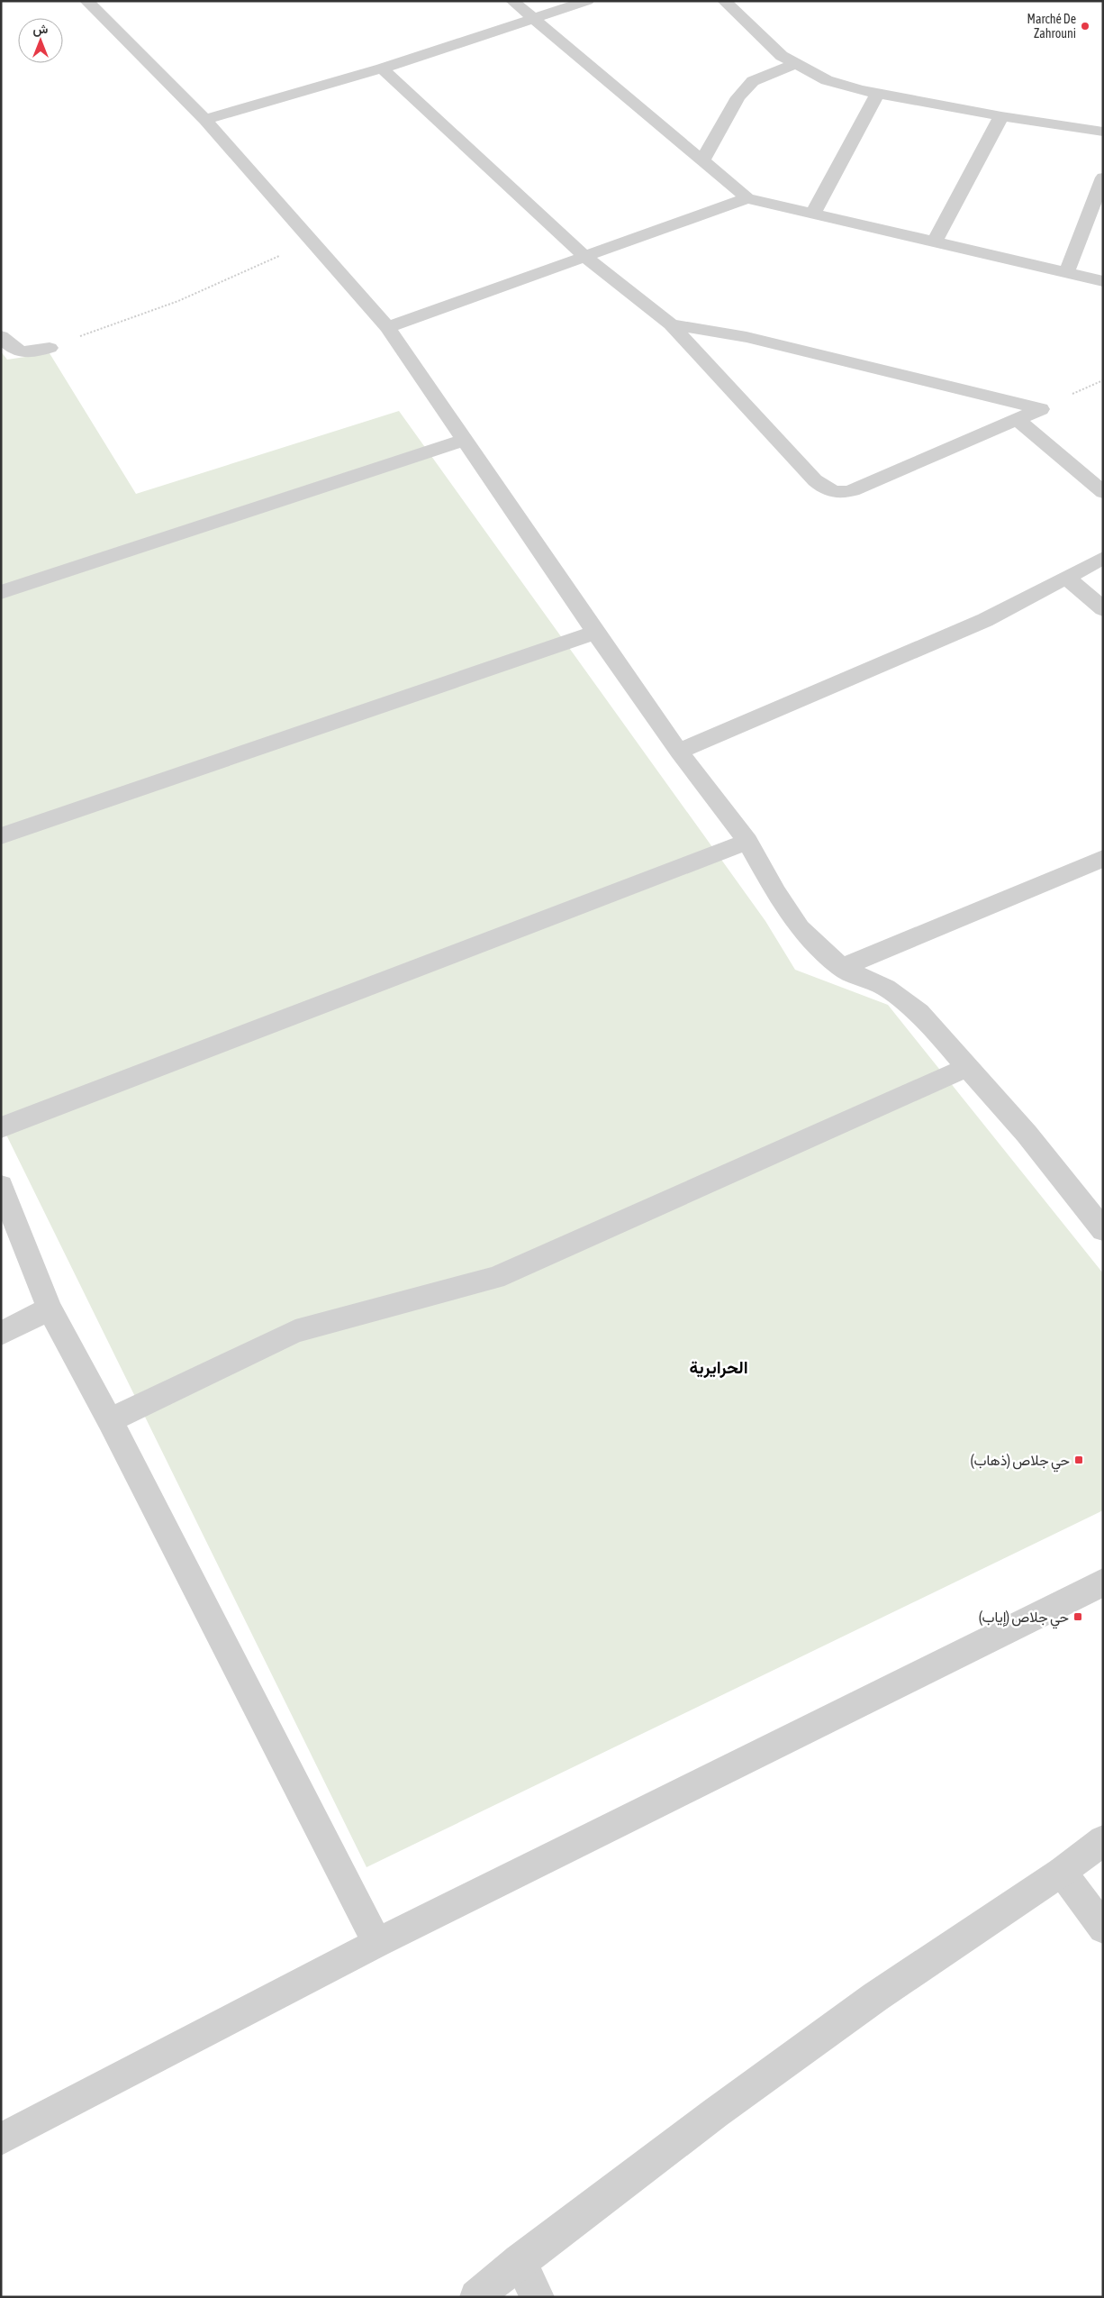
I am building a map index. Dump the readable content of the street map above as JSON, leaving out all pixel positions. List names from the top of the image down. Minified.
{"districts":["الحرايرية"],"places":{"other":["Marché De Zahrouni"],"transit":["حي جلاص (ذهاب)","حي جلاص (إياب)"]},"north":"top"}
